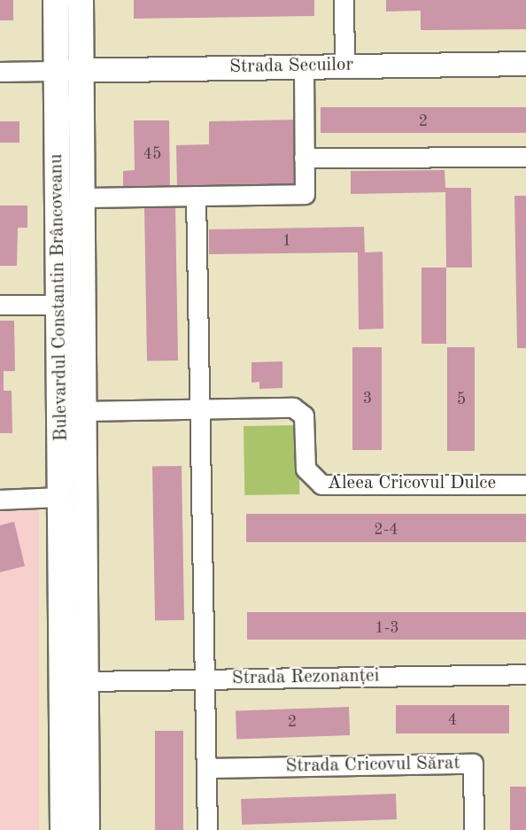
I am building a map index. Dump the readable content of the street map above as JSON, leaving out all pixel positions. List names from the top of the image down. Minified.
{"streets":{"main road":["Bulevardul Constantin Brâncoveanu"],"street":["Strada Secuilor","Aleea Cricovul Dulce","Strada Rezonanței","Strada Cricovul Sărat"]},"crossings":[["Strada Secuilor","Bulevardul Constantin Brâncoveanu"],["Bulevardul Constantin Brâncoveanu","Aleea Cricovul Dulce"],["Bulevardul Constantin Brâncoveanu","Strada Rezonanței"]],"house_numbers":["2","45","1","3","5","2-4","1-3","4","2"]}
